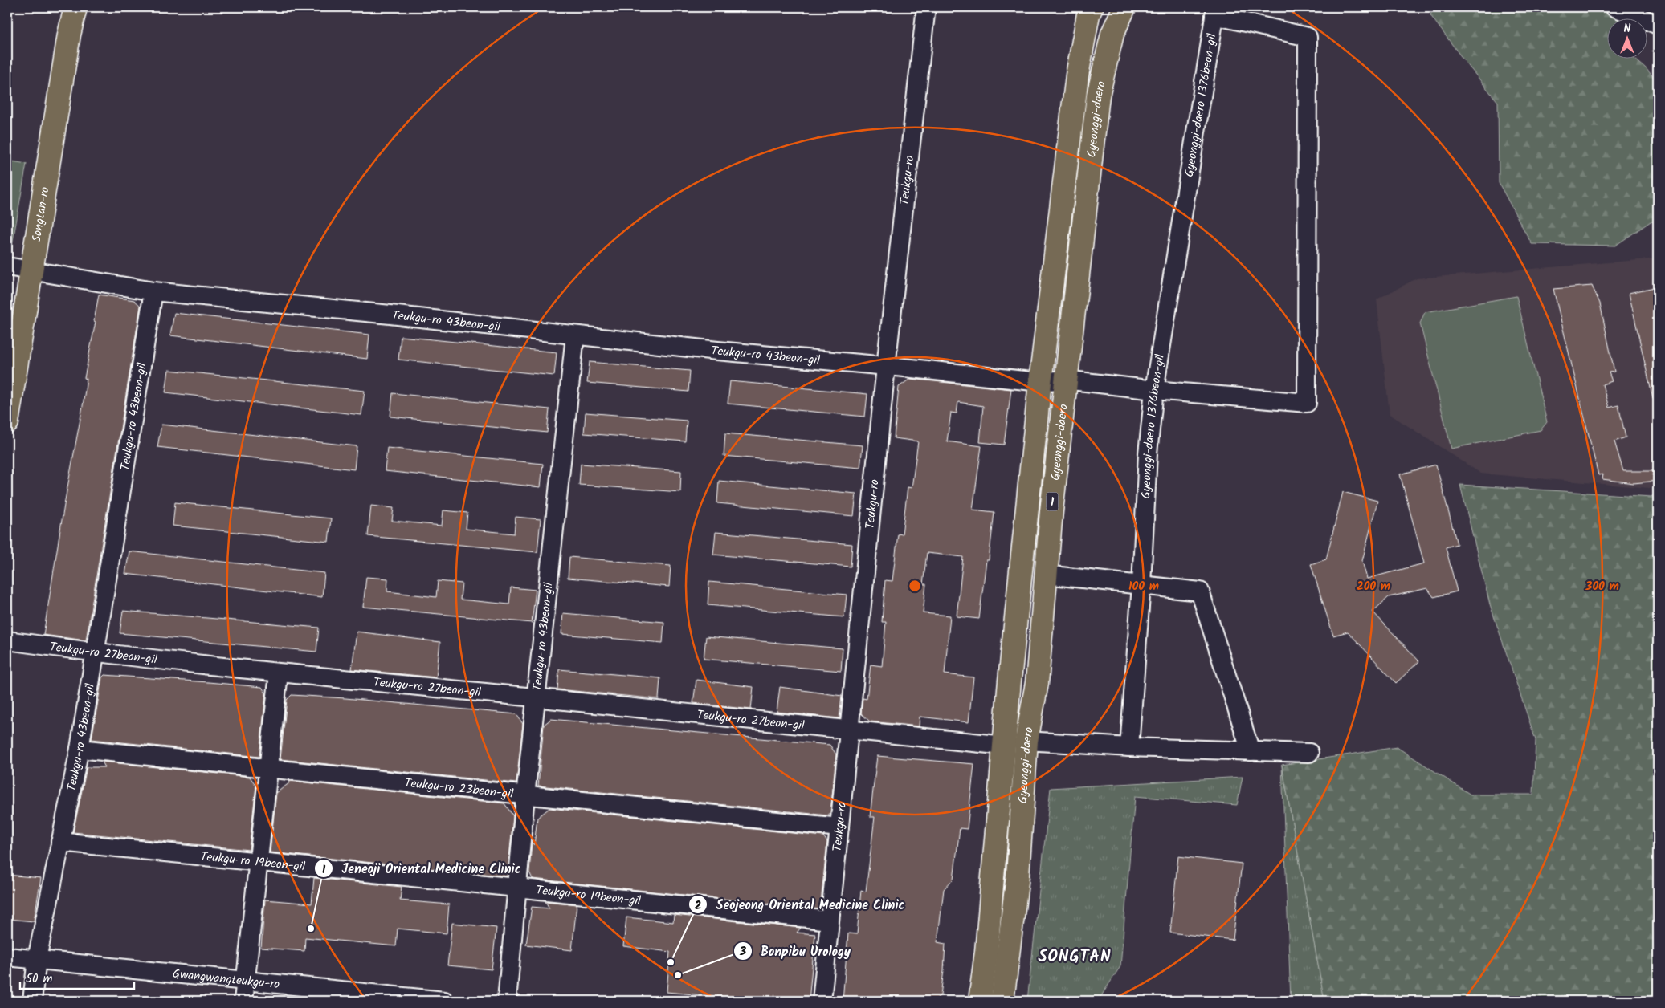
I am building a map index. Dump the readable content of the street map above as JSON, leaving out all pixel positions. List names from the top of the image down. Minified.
{"streets":{"main road":["Gyeonggi-daero","Songtan-ro","1"],"street":["Gyeonggi-daero 1376beon-gil","Teukgu-ro","Teukgu-ro 43beon-gil","Teukgu-ro 27beon-gil","Teukgu-ro 23beon-gil","Teukgu-ro 19beon-gil","Gwangwangteukgu-ro"]},"crossings":[["Gyeonggi-daero 1376beon-gil","Teukgu-ro 43beon-gil"],["Gyeonggi-daero","Teukgu-ro 43beon-gil"],["Gyeonggi-daero","Teukgu-ro 27beon-gil"],["Teukgu-ro","Teukgu-ro 43beon-gil"],["Teukgu-ro","Teukgu-ro 27beon-gil"],["Teukgu-ro","Teukgu-ro 23beon-gil"],["Teukgu-ro","Teukgu-ro 19beon-gil"],["Teukgu-ro 43beon-gil","Teukgu-ro 27beon-gil"],["Teukgu-ro 43beon-gil","Teukgu-ro 23beon-gil"],["Teukgu-ro 43beon-gil","Teukgu-ro 19beon-gil"],["Teukgu-ro 43beon-gil","Gwangwangteukgu-ro"]],"districts":["SONGTAN"],"places":["Jeneoji Oriental Medicine Clinic","Seojeong Oriental Medicine Clinic","Bonpibu Urology"],"scale_bar":"50 m","north":"top","rings":["100 m","200 m","300 m"]}
